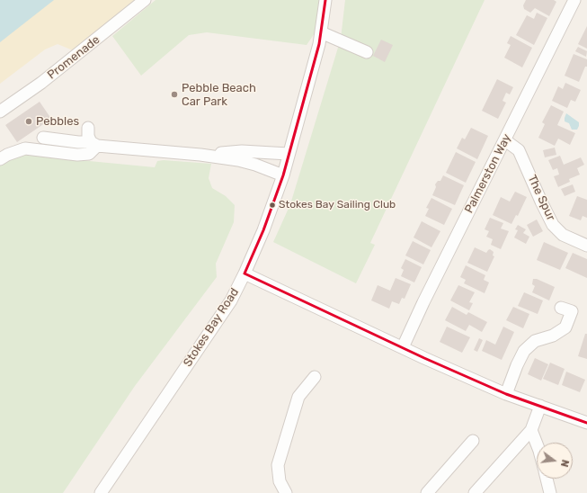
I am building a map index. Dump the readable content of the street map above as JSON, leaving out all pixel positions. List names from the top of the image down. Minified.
{"streets":{"street":["Promenade","Palmerston Way","The Spur","Stokes Bay Road"]},"crossings":[["Palmerston Way","The Spur"]],"places":["Pebble Beach Car Park","Pebbles","Stokes Bay Sailing Club"],"north":"right"}
